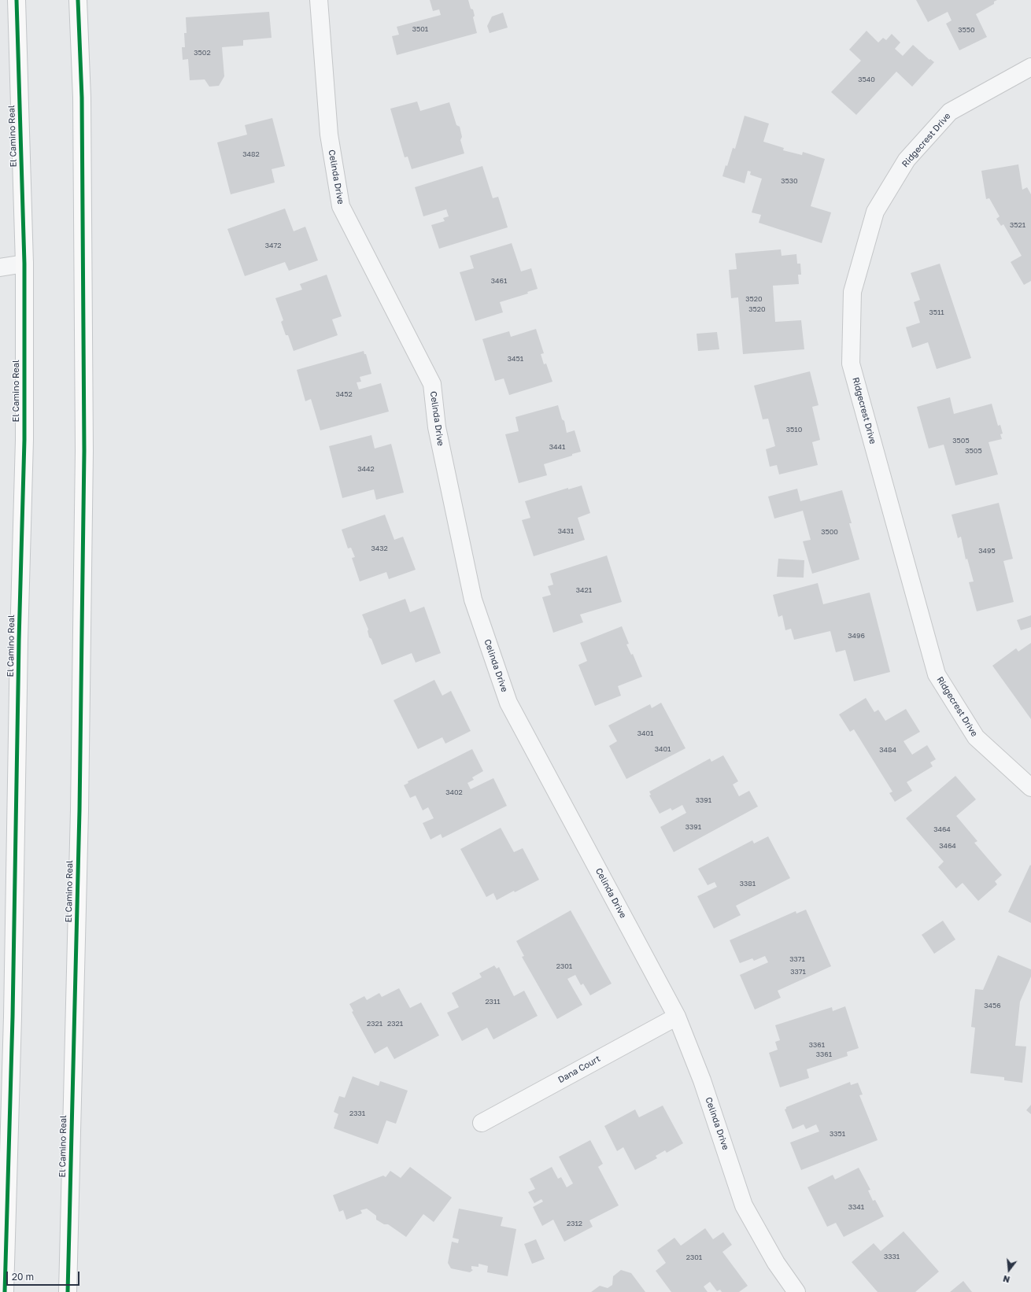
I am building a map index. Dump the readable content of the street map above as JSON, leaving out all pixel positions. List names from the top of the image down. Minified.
{"streets":{"main road":["El Camino Real"],"street":["Ridgecrest Drive","Celinda Drive","Dana Court"]},"crossings":[["Celinda Drive","Dana Court"]],"house_numbers":["3501","3550","3502","3540","3482","3530","3521","3472","3461","3520","3520","3511","3451","3452","3510","3505","3441","3505","3442","3431","3500","3432","3495","3421","3496","3401","3401","3484","3402","3391","3391","3464","3464","3381","3371","2301","3371","2311","3456","2321","2321","3361","3361","2331","3351","3341","2312","3331","2301"],"scale_bar":"20 m","north":"bottom"}
